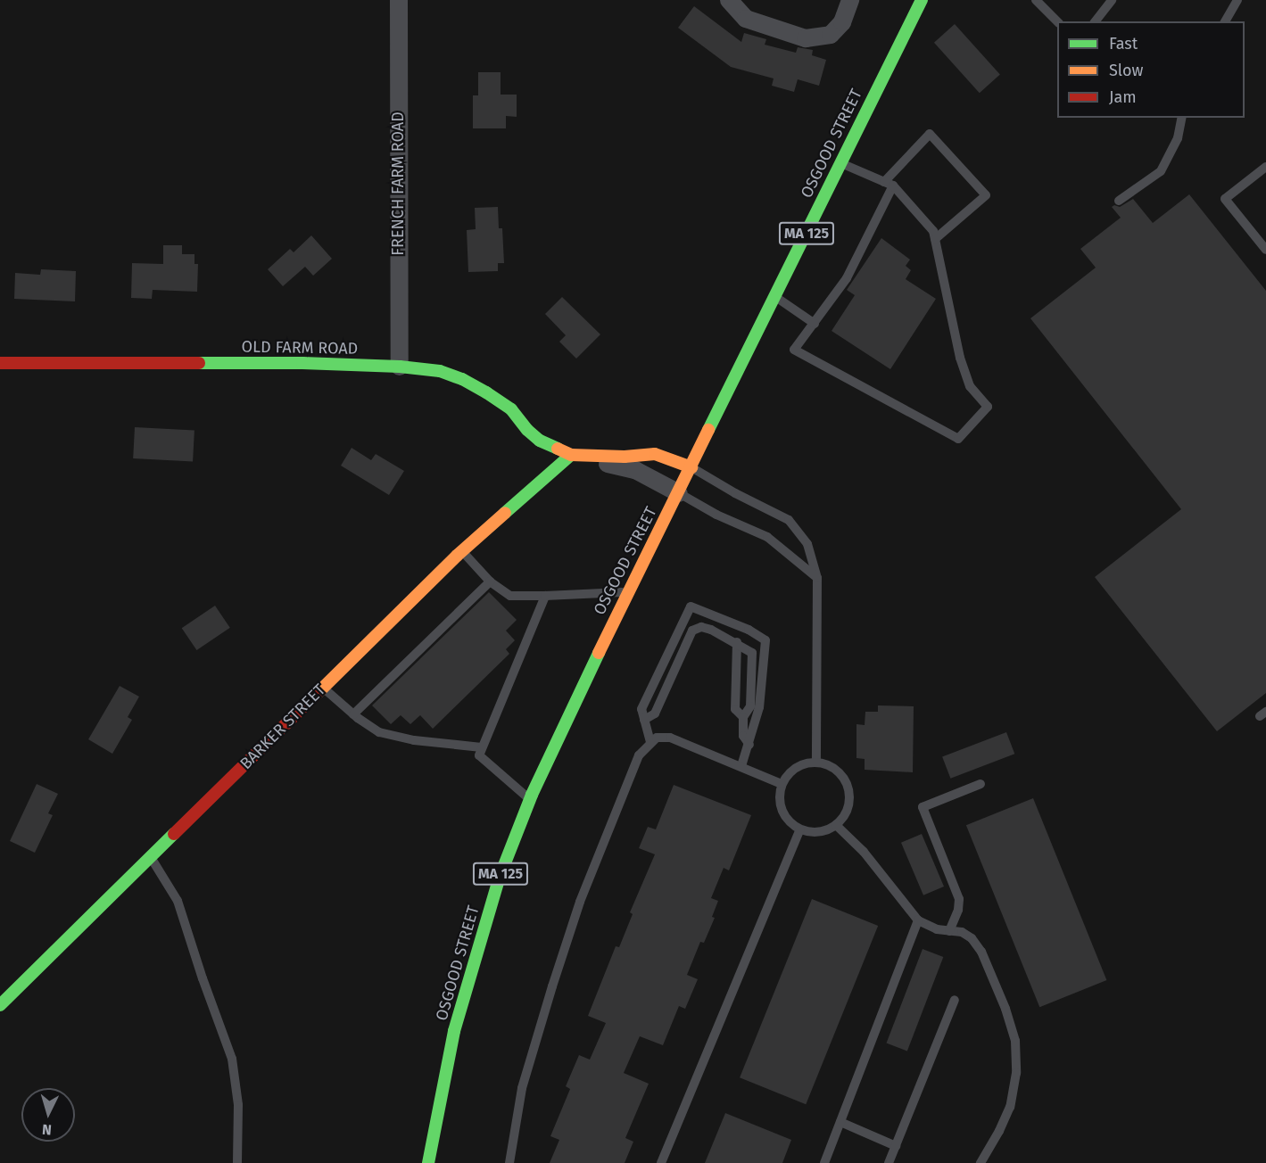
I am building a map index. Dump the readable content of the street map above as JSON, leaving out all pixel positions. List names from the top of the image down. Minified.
{"streets":{"main road":["OSGOOD STREET","MA 125","OLD FARM ROAD","BARKER STREET"],"street":["FRENCH FARM ROAD"]},"crossings":[["FRENCH FARM ROAD","OLD FARM ROAD"],["OLD FARM ROAD","BARKER STREET"]],"legend":["Fast","Slow","Jam"],"north":"bottom"}
